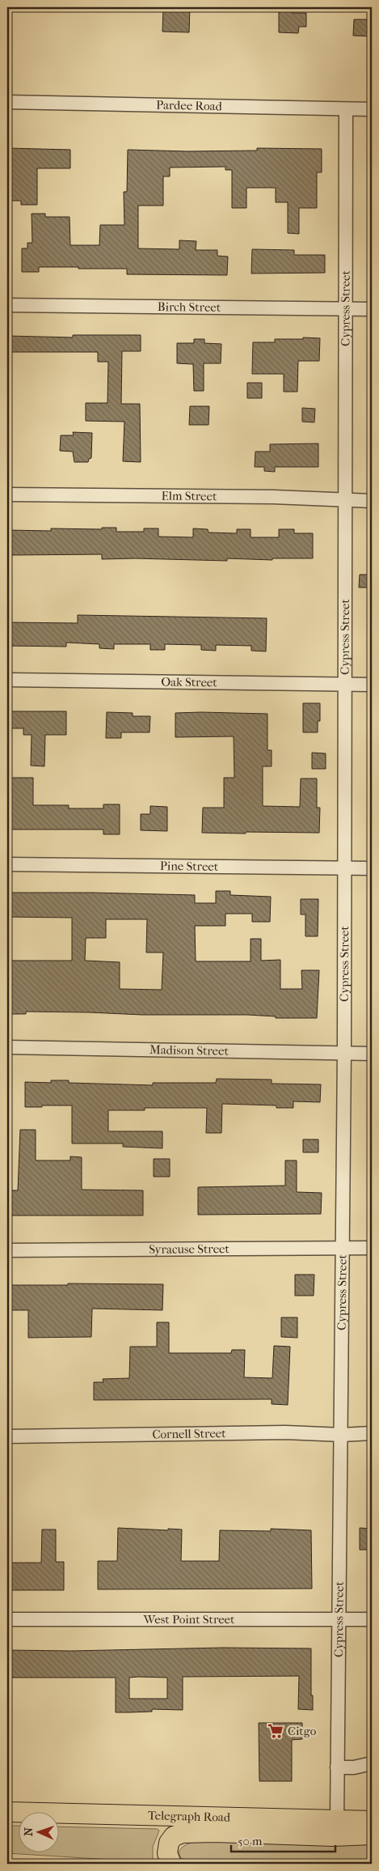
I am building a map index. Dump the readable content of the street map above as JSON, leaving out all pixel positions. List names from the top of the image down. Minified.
{"streets":{"highway":["Telegraph Road"],"street":["Pardee Road","Birch Street","Cypress Street","Elm Street","Oak Street","Pine Street","Madison Street","Syracuse Street","Cornell Street","West Point Street"]},"crossings":[["Pardee Road","Cypress Street"],["Birch Street","Cypress Street"],["Cypress Street","Elm Street"],["Cypress Street","Oak Street"],["Cypress Street","Pine Street"],["Cypress Street","Madison Street"],["Cypress Street","Syracuse Street"],["Cypress Street","Cornell Street"],["Cypress Street","West Point Street"],["Cypress Street","Telegraph Road"]],"places":{"supermarket":["Citgo"]},"scale_bar":"50 m","north":"left"}
